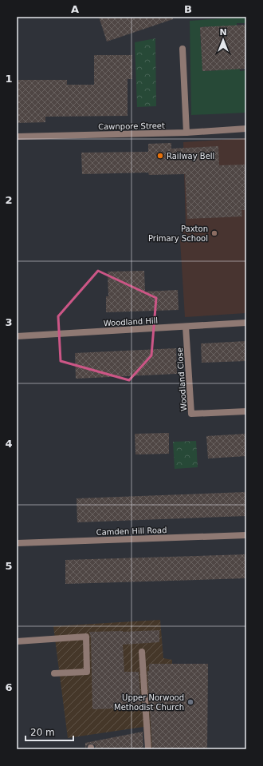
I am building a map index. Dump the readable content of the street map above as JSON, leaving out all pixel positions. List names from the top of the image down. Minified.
{"streets":{"street":["Cawnpore Street","Woodland Hill","Woodland Close","Camden Hill Road"]},"crossings":[["Woodland Hill","Woodland Close"]],"places":["Railway Bell","Paxton Primary School","Upper Norwood Methodist Church"],"scale_bar":"20 m","north":"top","grid":{"columns":["A","B"],"rows":["1","2","3","4","5","6"]}}
